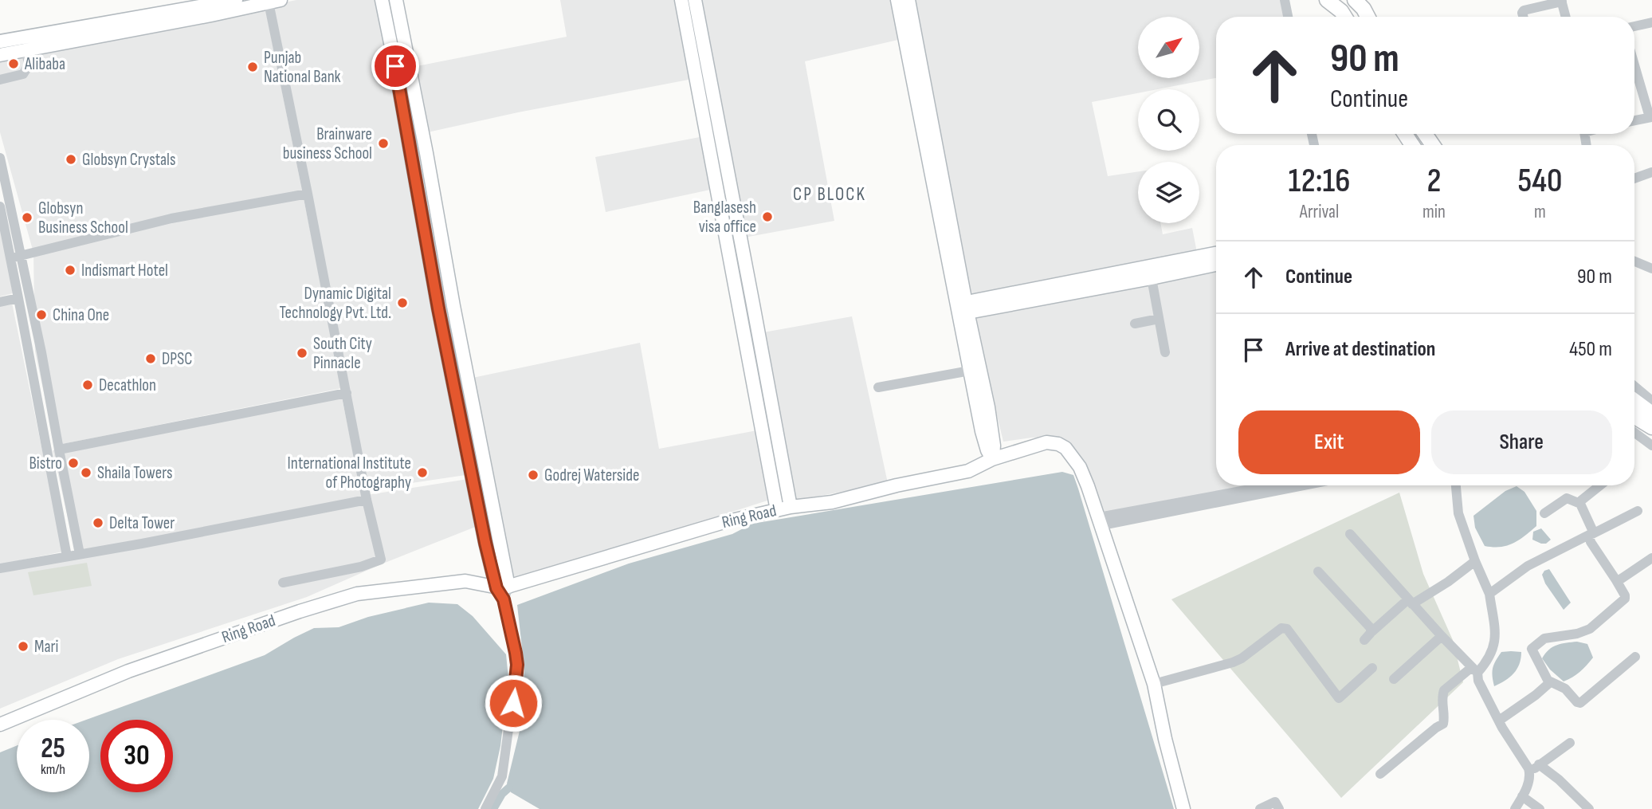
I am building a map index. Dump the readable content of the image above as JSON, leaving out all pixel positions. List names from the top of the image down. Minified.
{"streets":{"street":["Ring Road"]},"districts":["CP BLOCK"],"places":["Alibaba","Punjab National Bank","Brainware business School","Globsyn Crystals","Banglasesh visa office","Globsyn Business School","Indismart Hotel","Dynamic Digital Technology Pvt. Ltd.","China One","South City Pinnacle","DPSC","Decathlon","Bistro","Shaila Towers","International Institute of Photography","Godrej Waterside","Delta Tower","Mari"],"north":"top right","page":{"turn":["90 m","Continue"],"eta":["12:16","Arrival","2","min","540","m"],"list":[{"name":"Continue","value":"90 m"},{"name":"Arrive at destination","value":"450 m"}],"buttons":["Exit","Share"],"speed":"25 km/h","limit":"30"}}
